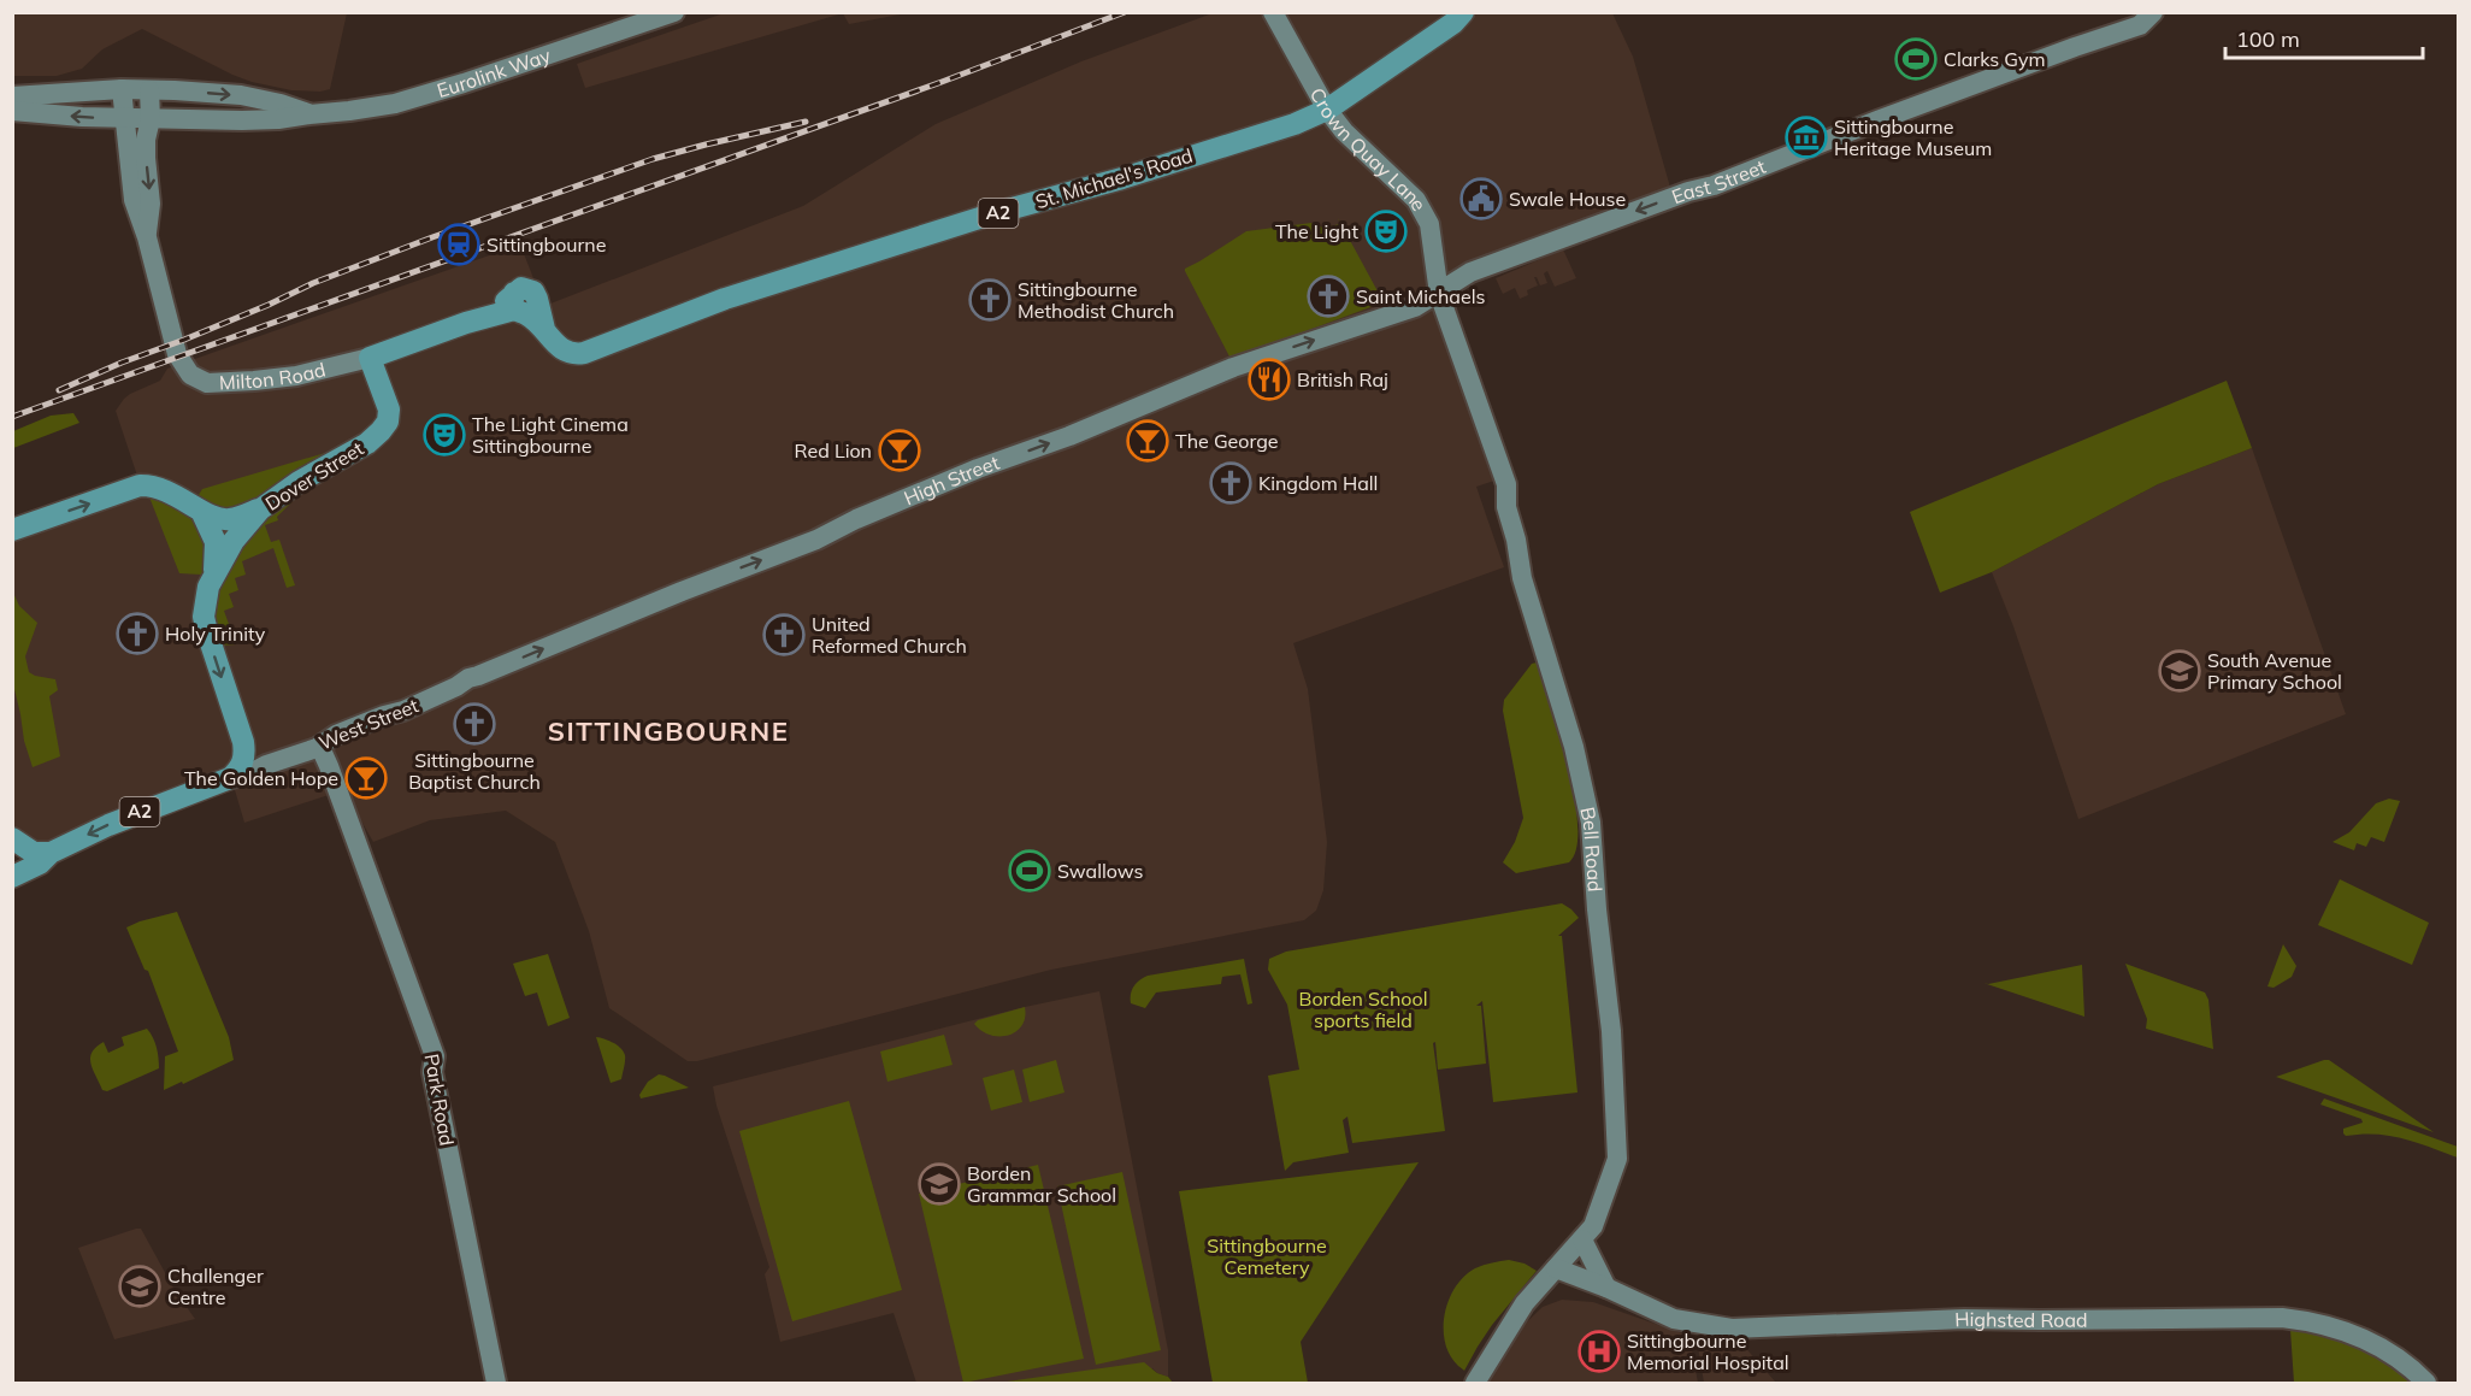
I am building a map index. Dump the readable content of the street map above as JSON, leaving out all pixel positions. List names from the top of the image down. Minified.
{"streets":{"main road":["St. Michael's Road","A2","Dover Street","West Street"],"street":["Eurolink Way","Crown Quay Lane","East Street","Milton Road","High Street","Bell Road","Park Road","Highsted Road"]},"crossings":[["Eurolink Way","Milton Road"],["Crown Quay Lane","St. Michael's Road"],["Crown Quay Lane","East Street"],["Crown Quay Lane","High Street"],["Crown Quay Lane","Bell Road"],["St. Michael's Road","Milton Road"],["St. Michael's Road","Dover Street"],["East Street","High Street"],["East Street","Bell Road"],["Milton Road","Dover Street"],["High Street","West Street"],["High Street","Bell Road"],["West Street","Park Road"],["Bell Road","Highsted Road"]],"one_way":["East Street","Dover Street","High Street","West Street"],"districts":["SITTINGBOURNE"],"parks":["Borden School sports field","Sittingbourne Cemetery"],"places":{"sports":["Clarks Gym","Swallows"],"museum":["Sittingbourne Heritage Museum"],"public building":["Swale House"],"theatre":["The Light","The Light Cinema Sittingbourne"],"station":["Sittingbourne"],"church":["Saint Michaels","Sittingbourne Methodist Church","Kingdom Hall","Holy Trinity","United Reformed Church","Sittingbourne Baptist Church"],"restaurant":["British Raj"],"bar":["The George","Red Lion","The Golden Hope"],"school or university":["South Avenue Primary School","Borden Grammar School","Challenger Centre"],"hospital":["Sittingbourne Memorial Hospital"]},"scale_bar":"100 m"}
